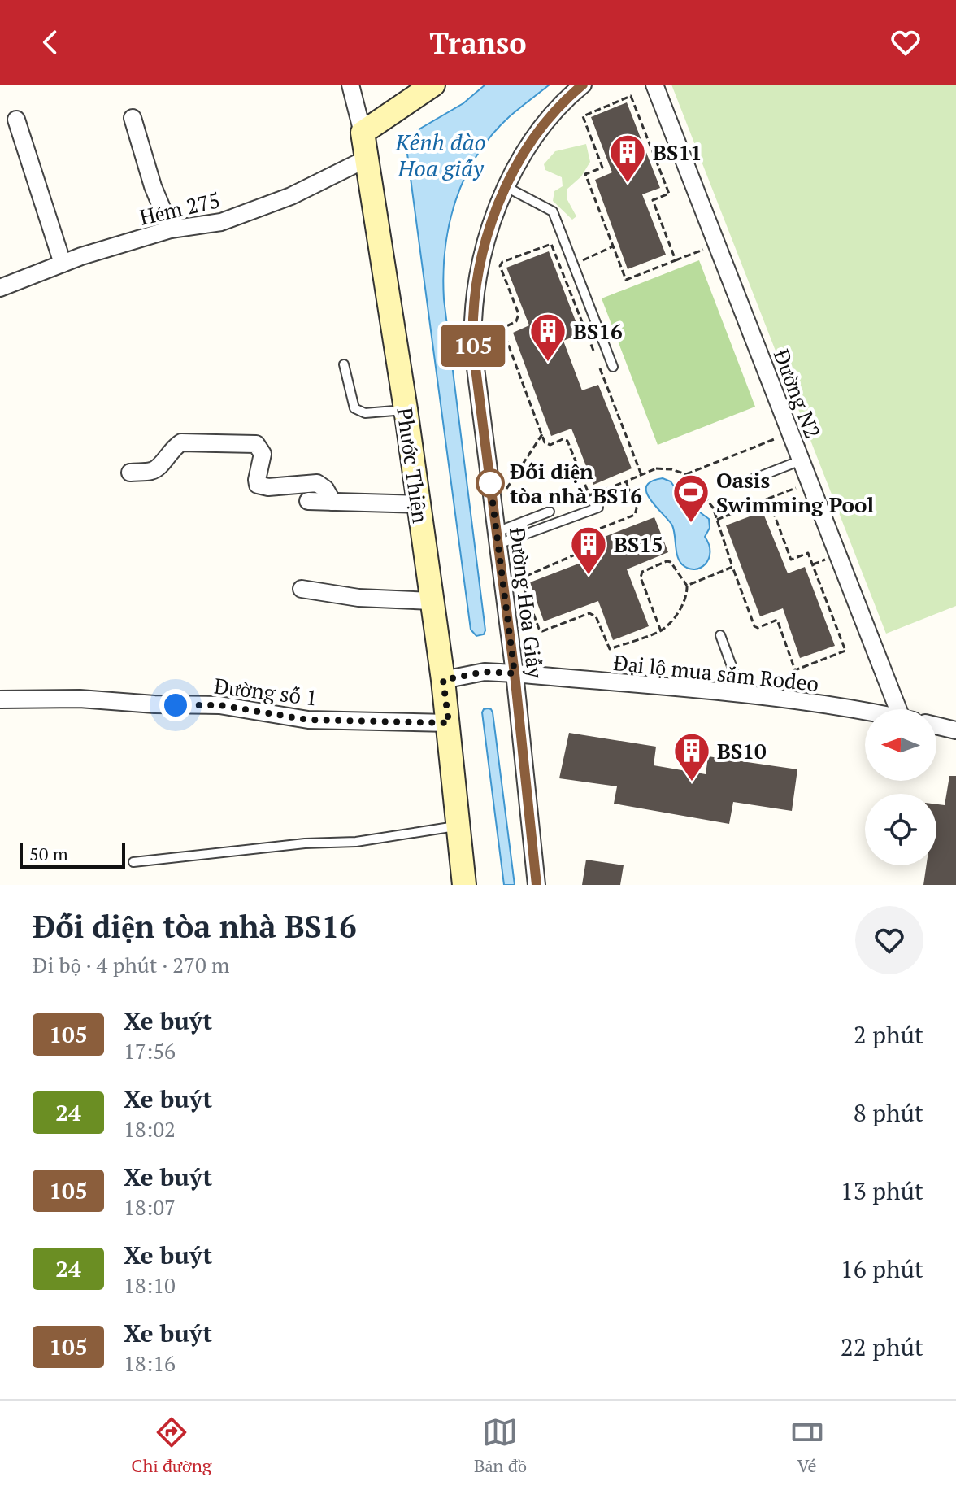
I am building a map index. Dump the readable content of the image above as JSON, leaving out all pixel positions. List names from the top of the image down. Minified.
{"streets":{"street":["Hẻm 275","Đường N2","Phước Thiện","Đường Hoa Giấy","Đại lộ mua sắm Rodeo","Đường số 1"]},"crossings":[["Hẻm 275","Phước Thiện"],["Phước Thiện","Đại lộ mua sắm Rodeo"],["Phước Thiện","Đường số 1"],["Đường Hoa Giấy","Đại lộ mua sắm Rodeo"]],"water":["Kênh đào Hoa giấy"],"places":{"building":["BS11","BS16","BS15","BS10"],"other":["Đối diện tòa nhà BS16"],"sports":["Oasis Swimming Pool"]},"lines":["bus line 105"],"scale_bar":"50 m","north":"left","page":{"header":"Transo","on_map":"105","scale":"50 m","heading":["Đối diện tòa nhà BS16","Đi bộ · 4 phút · 270 m"],"list":[{"mark":"105","name":"Xe buýt","note":"17:56","value":"2 phút"},{"mark":"24","name":"Xe buýt","note":"18:02","value":"8 phút"},{"mark":"105","name":"Xe buýt","note":"18:07","value":"13 phút"},{"mark":"24","name":"Xe buýt","note":"18:10","value":"16 phút"},{"mark":"105","name":"Xe buýt","note":"18:16","value":"22 phút"}],"tabs":["Chỉ đường","Bản đồ","Vé"]}}
